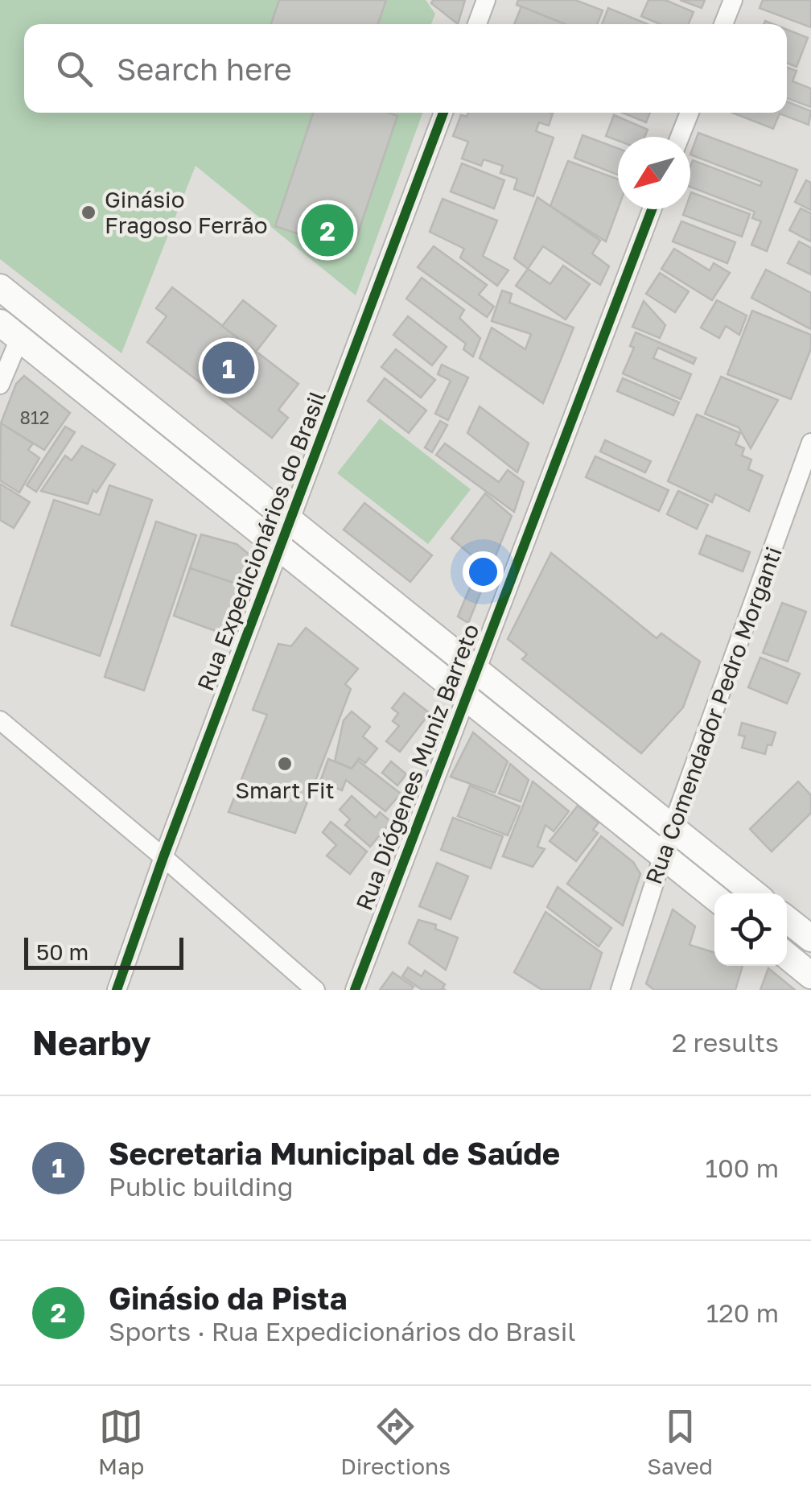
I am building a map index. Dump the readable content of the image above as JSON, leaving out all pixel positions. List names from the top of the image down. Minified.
{"streets":{"street":["Rua Expedicionários do Brasil","Rua Comendador Pedro Morganti","Rua Diógenes Muniz Barreto"]},"places":["Ginásio Fragoso Ferrão","Smart Fit"],"house_numbers":["812"],"scale_bar":"50 m","north":"bottom left","page":{"search":"Search here","pins":["2","1"],"scale":"50 m","heading":["Nearby","2 results"],"list":[{"mark":"1","name":"Secretaria Municipal de Saúde","note":"Public building","value":"100 m"},{"mark":"2","name":"Ginásio da Pista","note":"Sports · Rua Expedicionários do Brasil","value":"120 m"}],"nav":["Map","Directions","Saved"]}}
